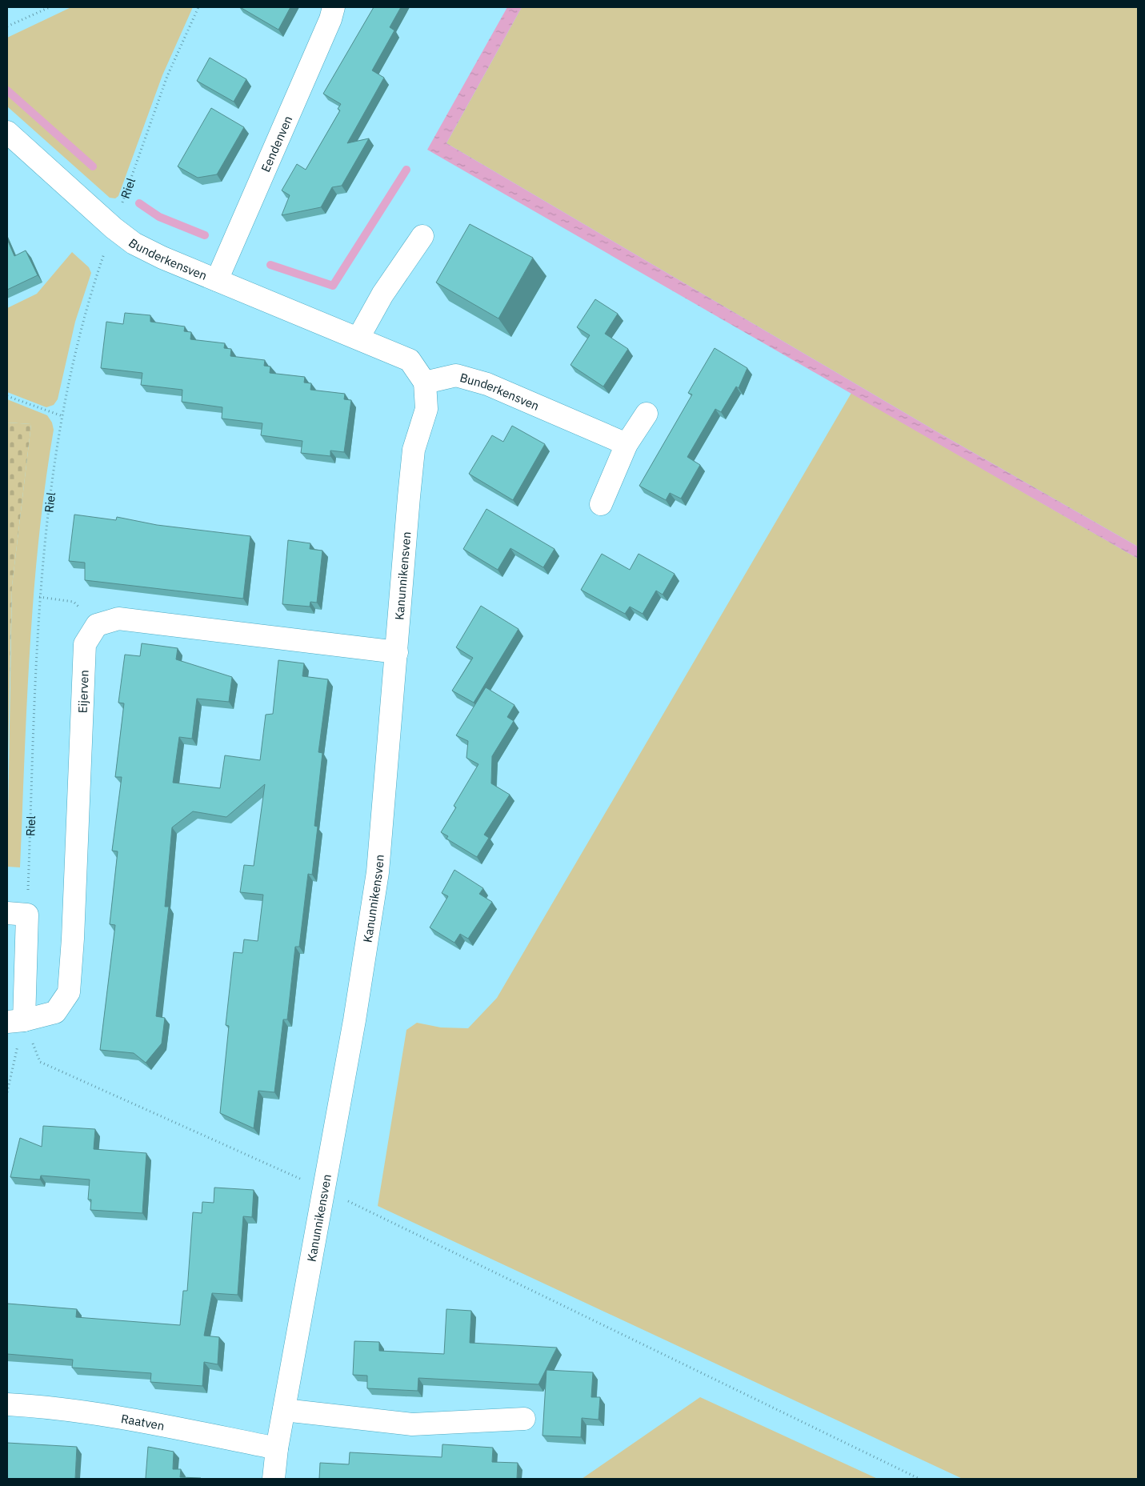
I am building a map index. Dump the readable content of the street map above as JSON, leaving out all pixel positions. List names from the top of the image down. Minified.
{"streets":{"street":["Eendenven","Bunderkensven","Kanunnikensven","Eijerven","Raatven"],"path":["Riel"]},"crossings":[["Eendenven","Bunderkensven"],["Riel","Bunderkensven"],["Bunderkensven","Kanunnikensven"],["Kanunnikensven","Raatven"]]}
